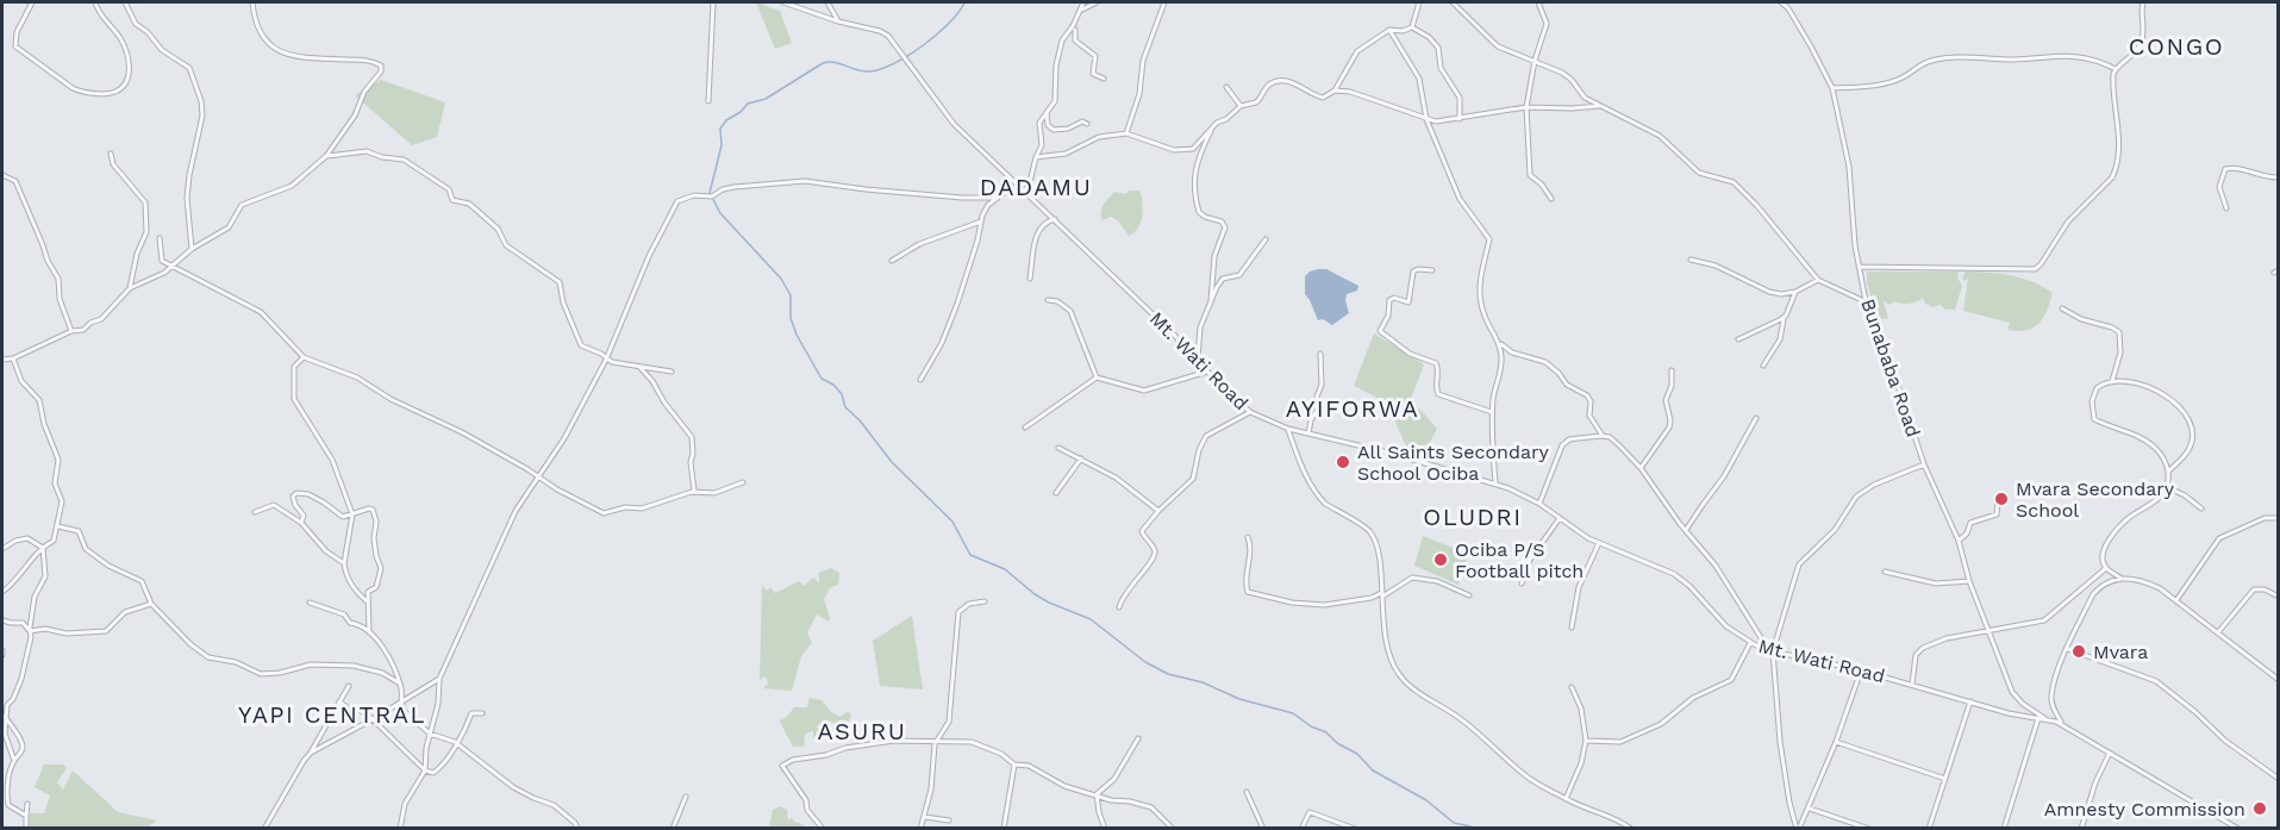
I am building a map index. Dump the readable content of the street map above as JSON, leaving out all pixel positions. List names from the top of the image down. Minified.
{"streets":{"street":["Mt. Wati Road","Bunababa Road"]},"crossings":[["Mt. Wati Road","Bunababa Road"]],"districts":["CONGO","DADAMU","AYIFORWA","OLUDRI","YAPI CENTRAL","ASURU"],"places":["All Saints Secondary School Ociba","Mvara Secondary School","Ociba P/S Football pitch","Mvara","Amnesty Commission"]}
